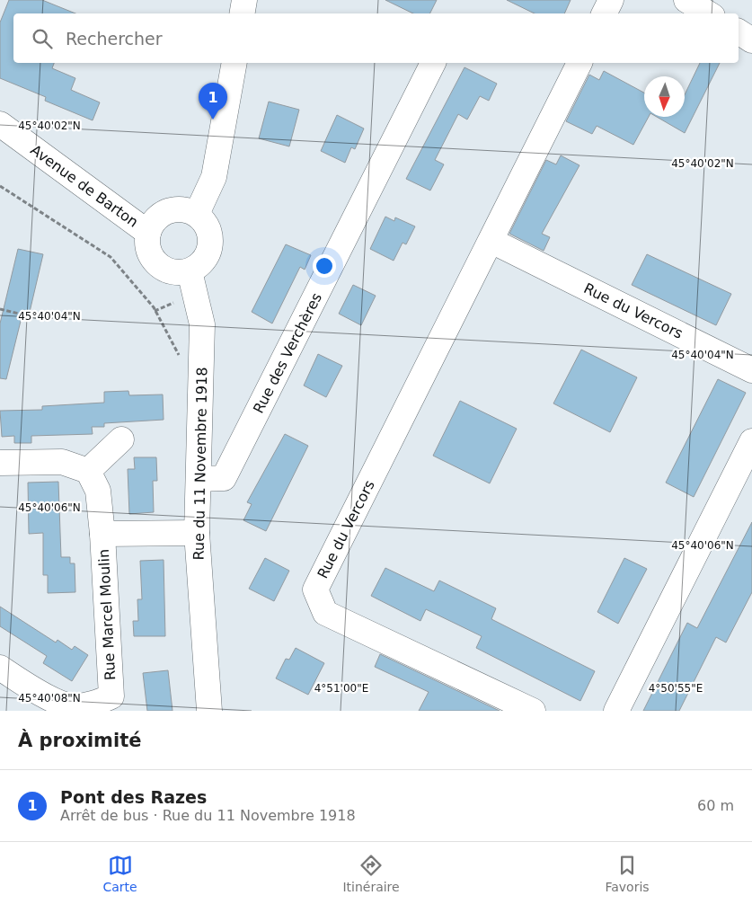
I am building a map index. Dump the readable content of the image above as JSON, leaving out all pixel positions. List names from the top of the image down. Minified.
{"streets":{"street":["Avenue de Barton","Rue du Vercors","Rue des Verchères","Rue du 11 Novembre 1918","Rue Marcel Moulin"]},"crossings":[["Avenue de Barton","Rue du 11 Novembre 1918"],["Rue des Verchères","Rue du 11 Novembre 1918"],["Rue du 11 Novembre 1918","Rue Marcel Moulin"]],"north":"bottom","page":{"search":"Rechercher","pins":"1","heading":"À proximité","list":[{"mark":"1","name":"Pont des Razes","note":"Arrêt de bus · Rue du 11 Novembre 1918","value":"60 m"}],"nav":["Carte","Itinéraire","Favoris"]},"coordinates":["45°40'02\"N","45°40'04\"N","45°40'06\"N","4°51'00\"E","4°50'55\"E","45°40'08\"N"]}
